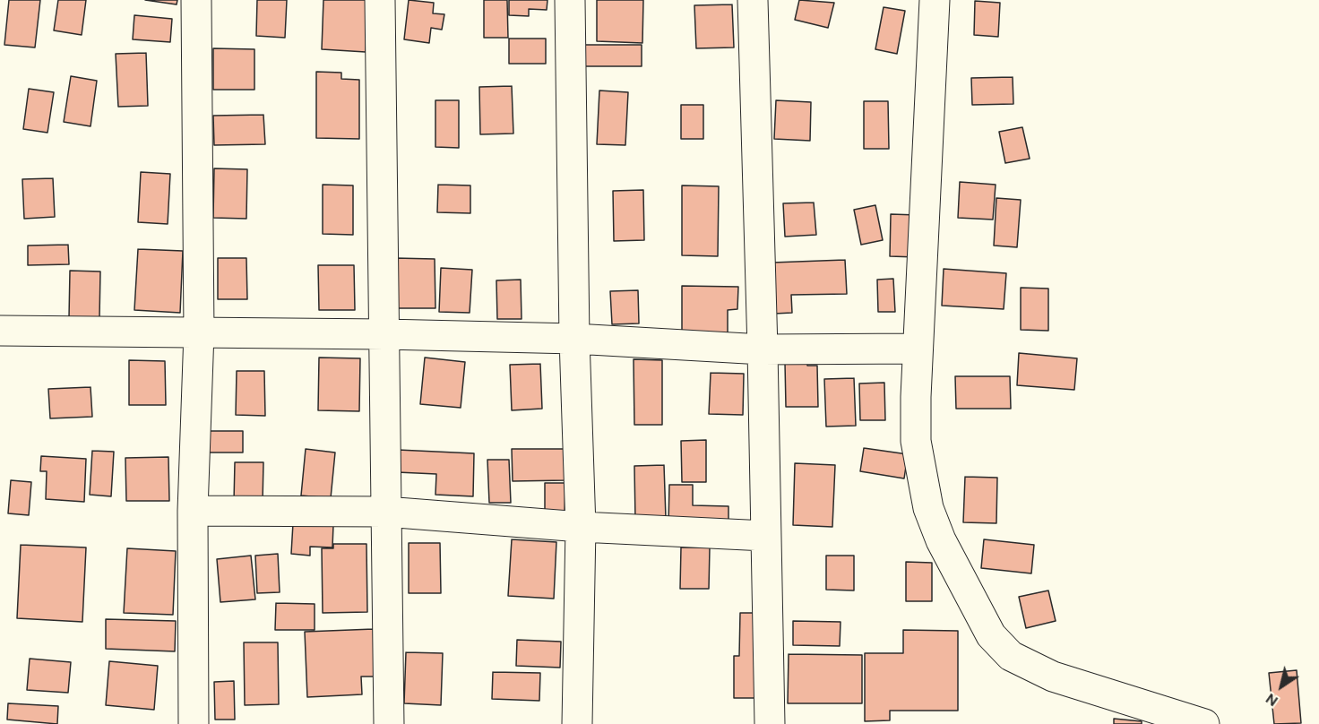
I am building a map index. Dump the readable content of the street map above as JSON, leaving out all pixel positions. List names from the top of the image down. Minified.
{"north":"bottom left"}
